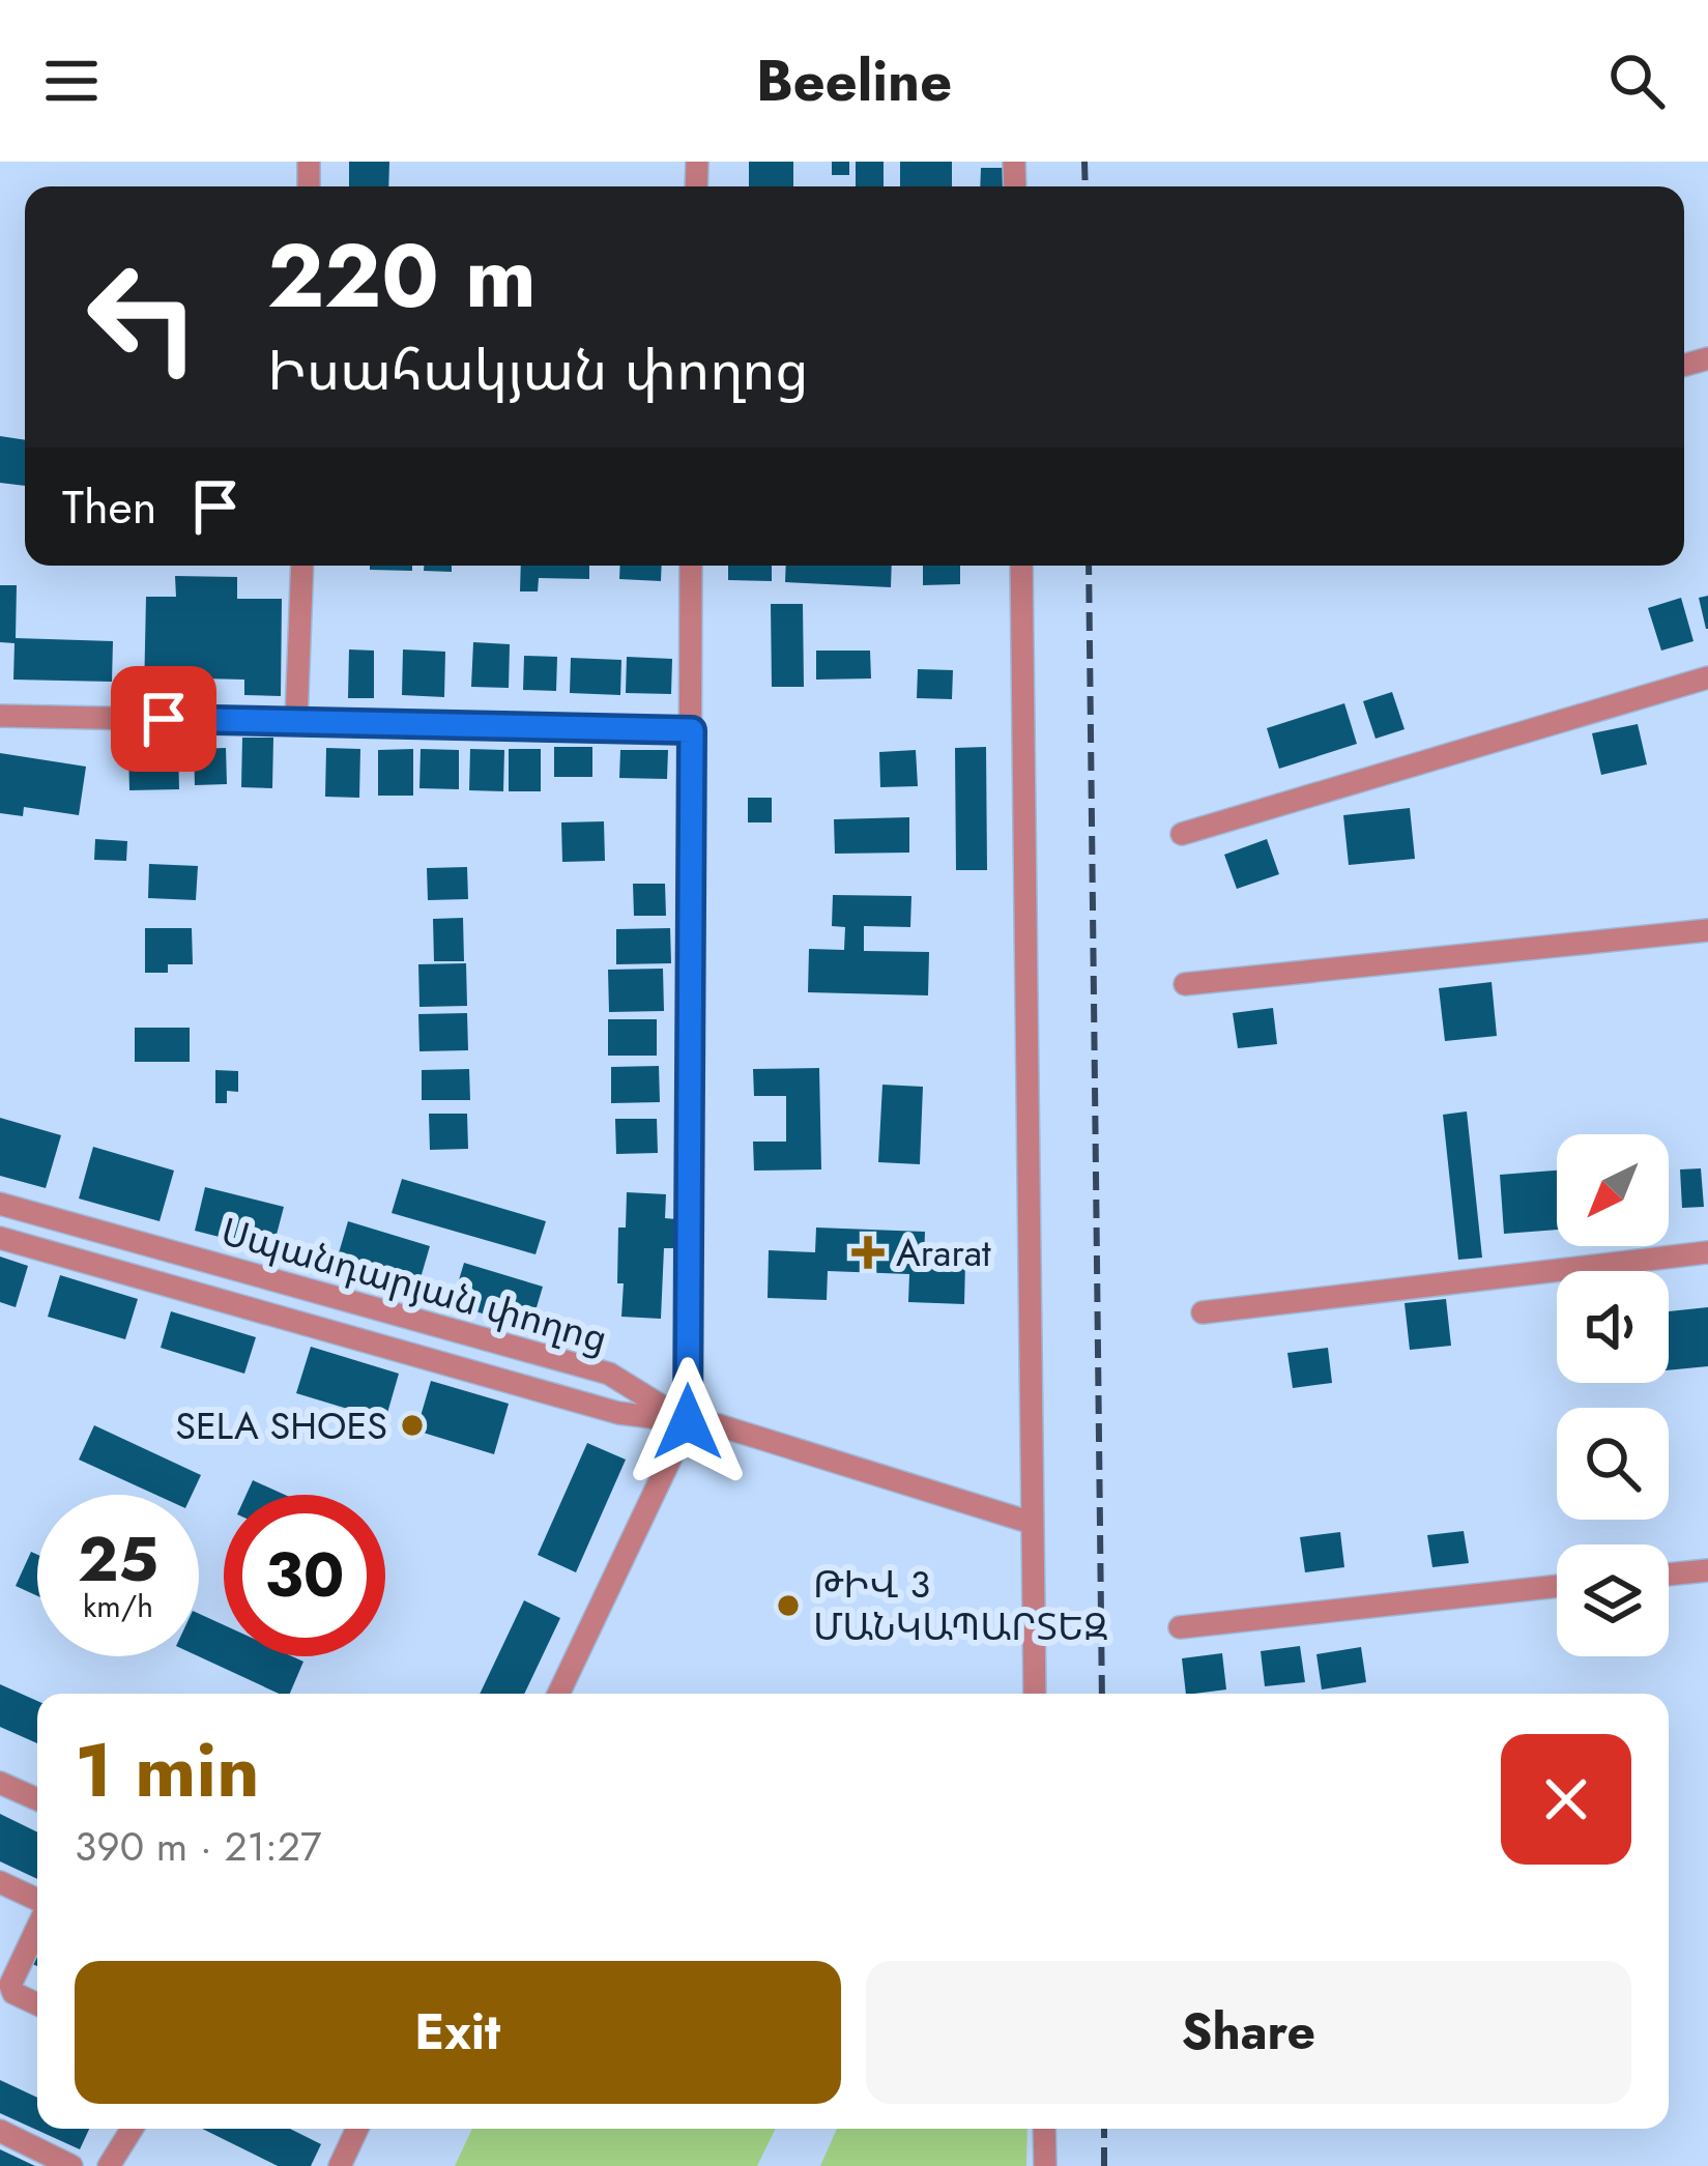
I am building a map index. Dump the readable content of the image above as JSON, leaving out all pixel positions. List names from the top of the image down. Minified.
{"streets":{"street":["Սպանդարյան փողոց"]},"places":{"health":["Ararat"],"other":["SELA SHOES","ԹԻՎ 3 ՄԱՆԿԱՊԱՐՏԵԶ"]},"north":"bottom left","page":{"header":"Beeline","turn":["220 m","Իսահակյան փողոց"],"then":"Then","speed":"25 km/h","limit":"30","heading":["1 min","390 m · 21:27"],"buttons":["Exit","Share"]}}
